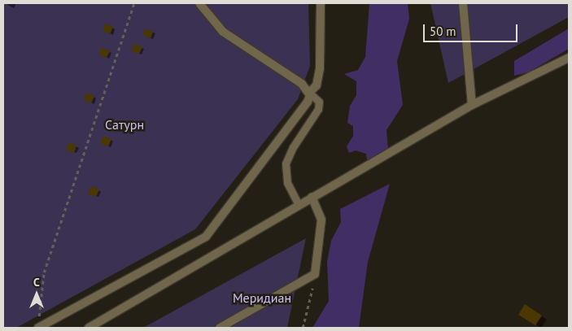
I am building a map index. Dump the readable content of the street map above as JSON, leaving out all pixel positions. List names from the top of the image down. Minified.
{"parks":["Сатурн","Меридиан"],"scale_bar":"50 m","north":"top"}
